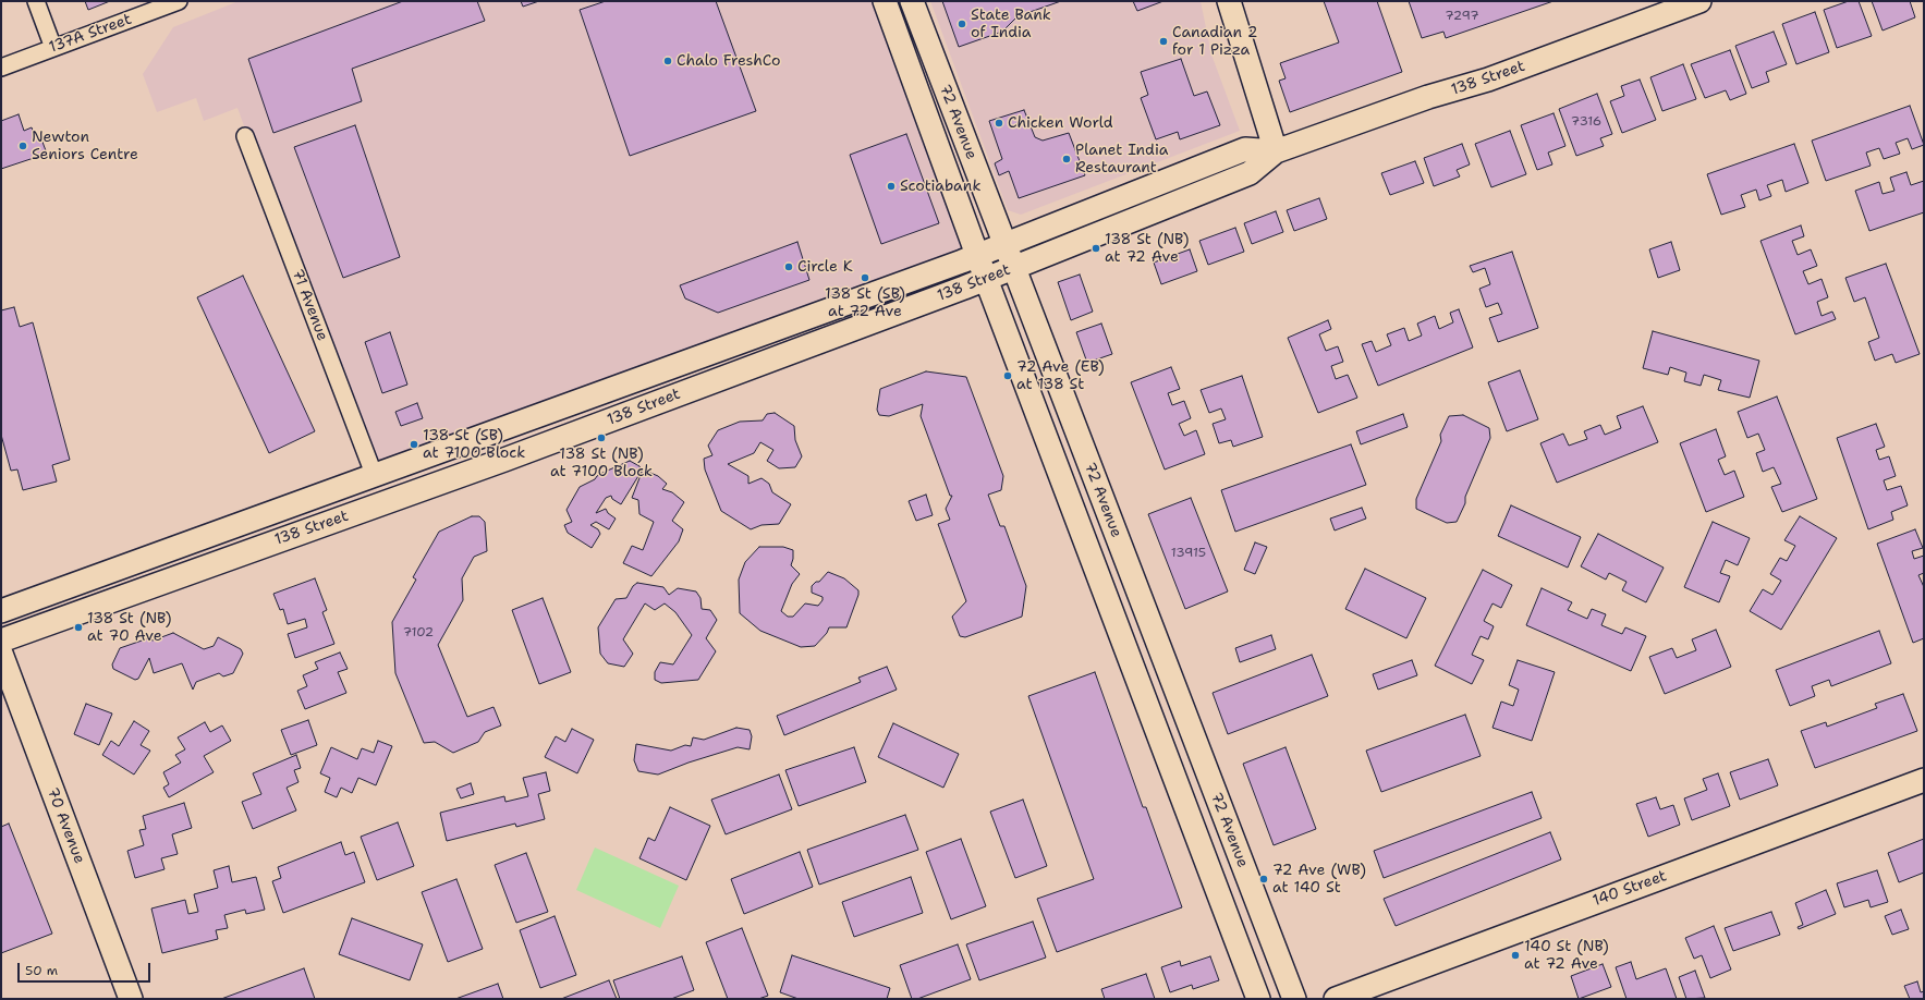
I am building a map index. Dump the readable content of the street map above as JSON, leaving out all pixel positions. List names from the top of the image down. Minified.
{"streets":{"main road":["138 Street","72 Avenue","70 Avenue","140 Street"],"street":["137A Street","71 Avenue"]},"crossings":[["138 Street","72 Avenue"],["138 Street","71 Avenue"]],"places":["State Bank of India","Canadian 2 for 1 Pizza","Chalo FreshCo","Chicken World","Newton Seniors Centre","Planet India Restaurant","Scotiabank","138 St (NB) at 72 Ave","Circle K","138 St (SB) at 72 Ave","72 Ave (EB) at 138 St","138 St (NB) at 7100 Block","138 St (SB) at 7100 Block","138 St (NB) at 70 Ave","72 Ave (WB) at 140 St","140 St (NB) at 72 Ave"],"house_numbers":["7297","7316","13915","7102"],"scale_bar":"50 m"}
